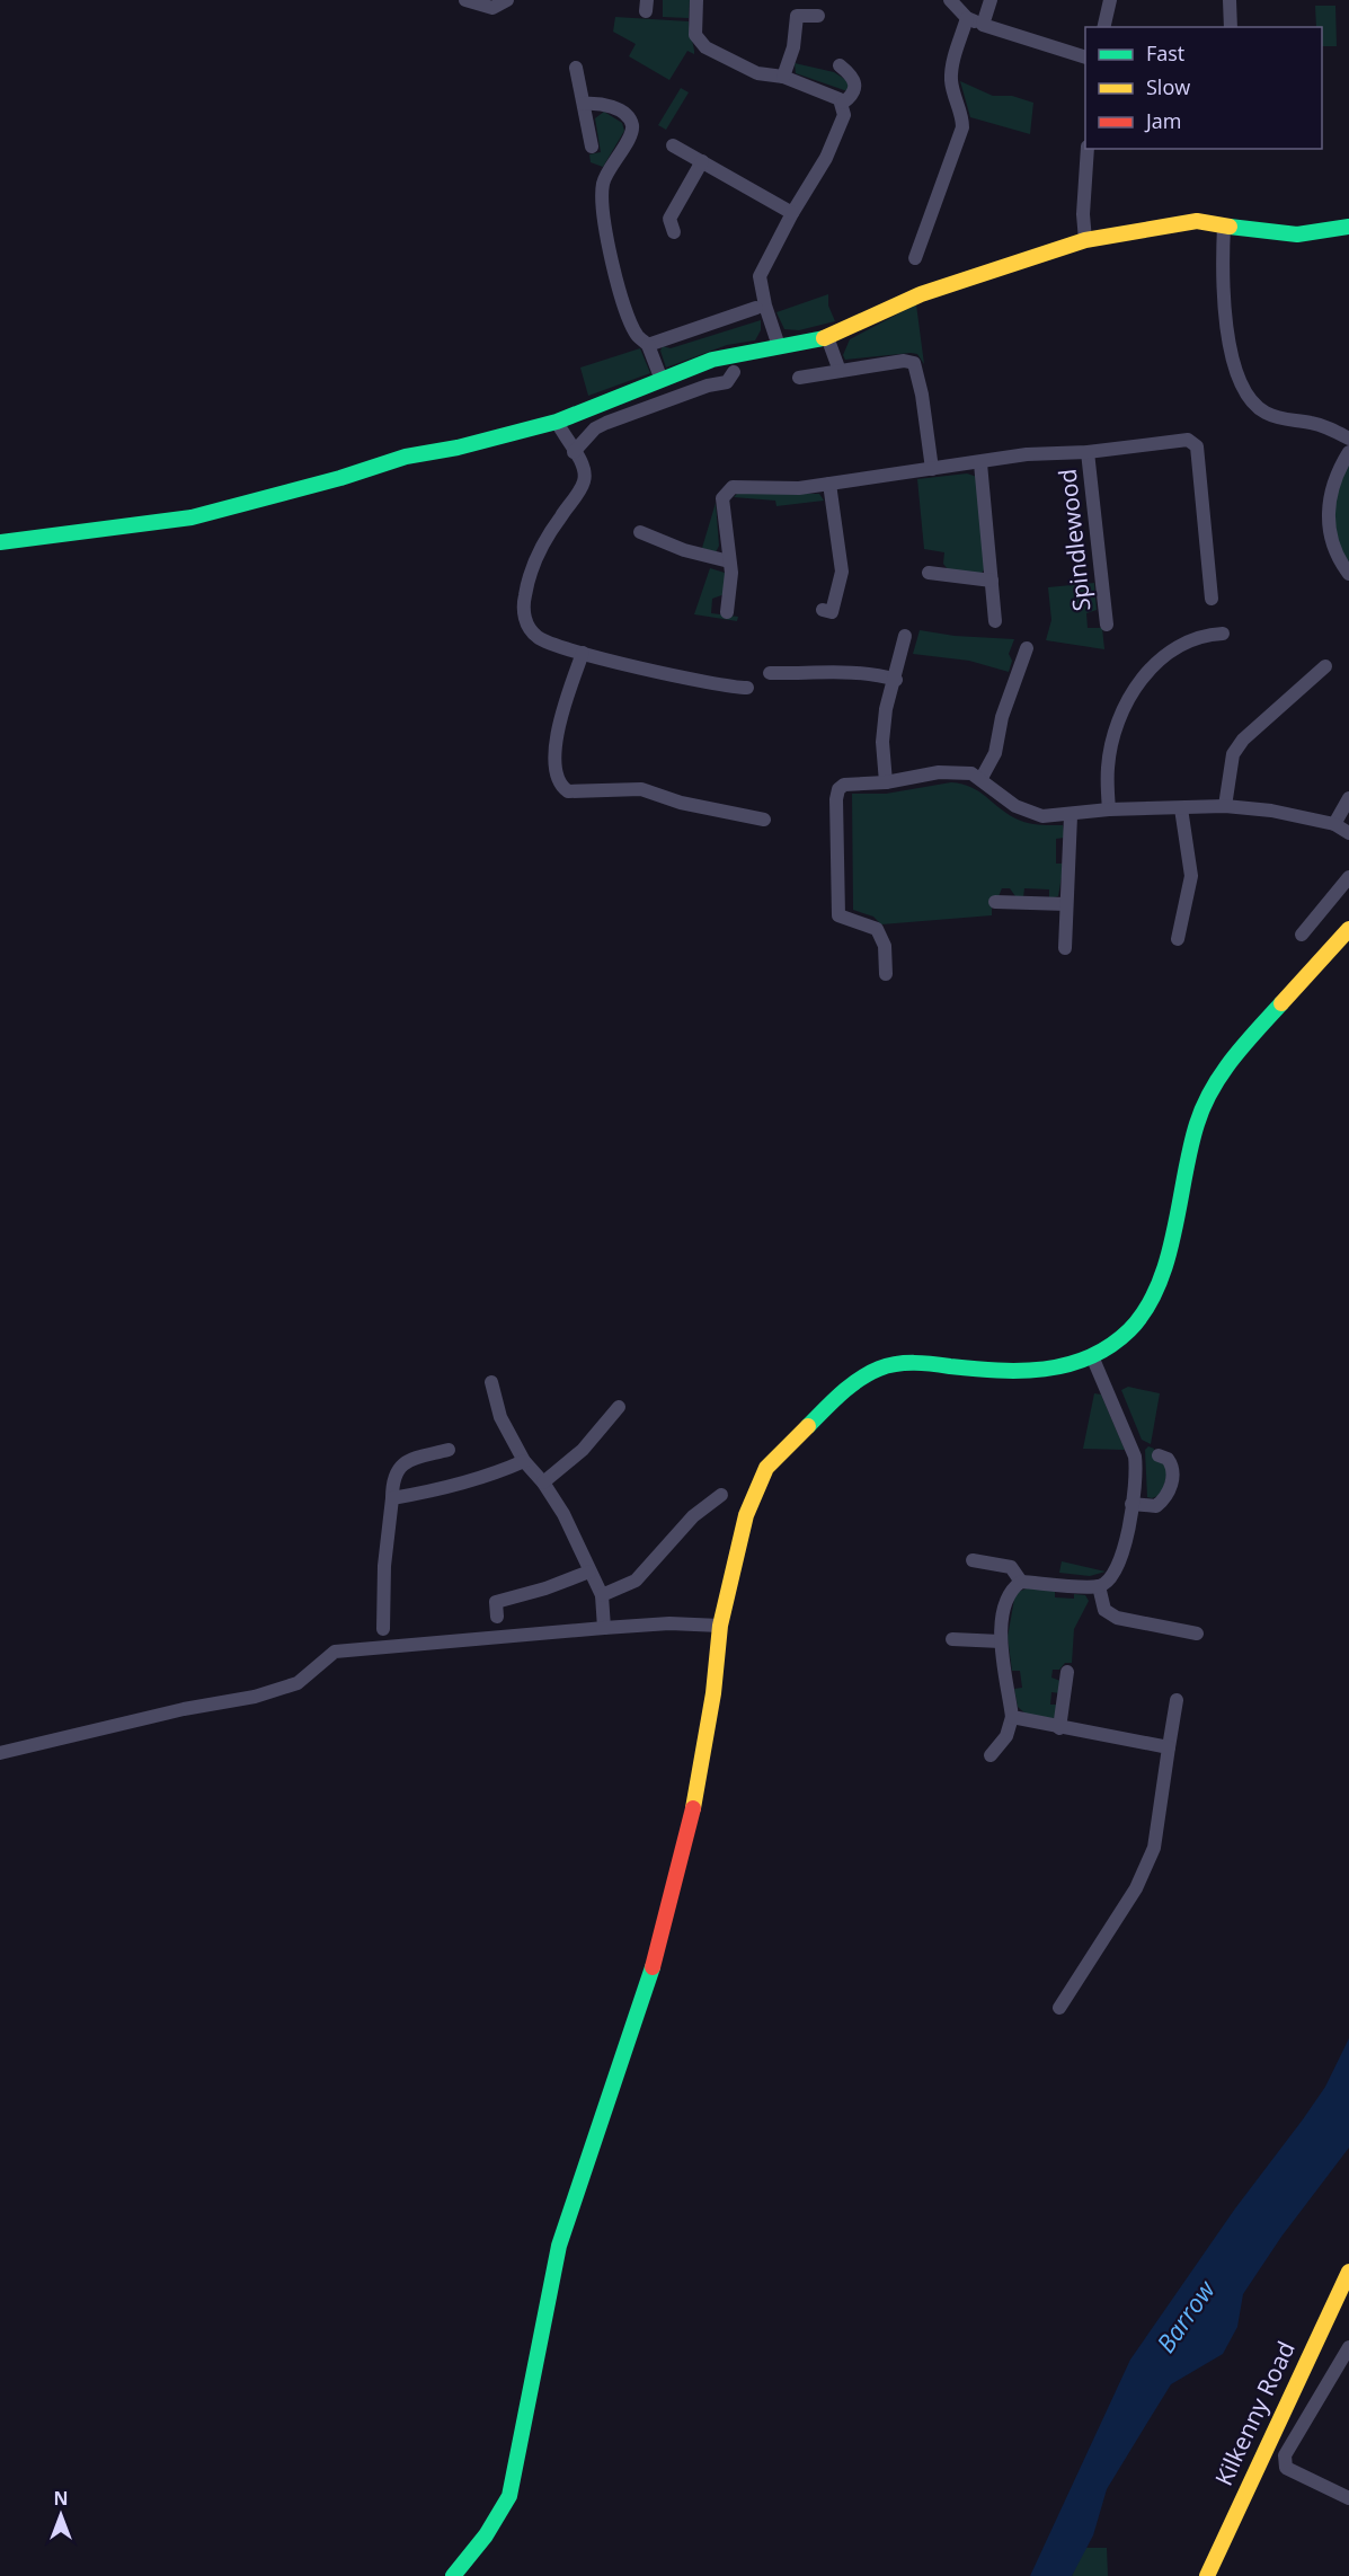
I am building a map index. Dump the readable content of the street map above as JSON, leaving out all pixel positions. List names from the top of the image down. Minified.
{"streets":{"street":["Spindlewood","Kilkenny Road"]},"water":["Barrow"],"legend":["Fast","Slow","Jam"],"north":"top"}
